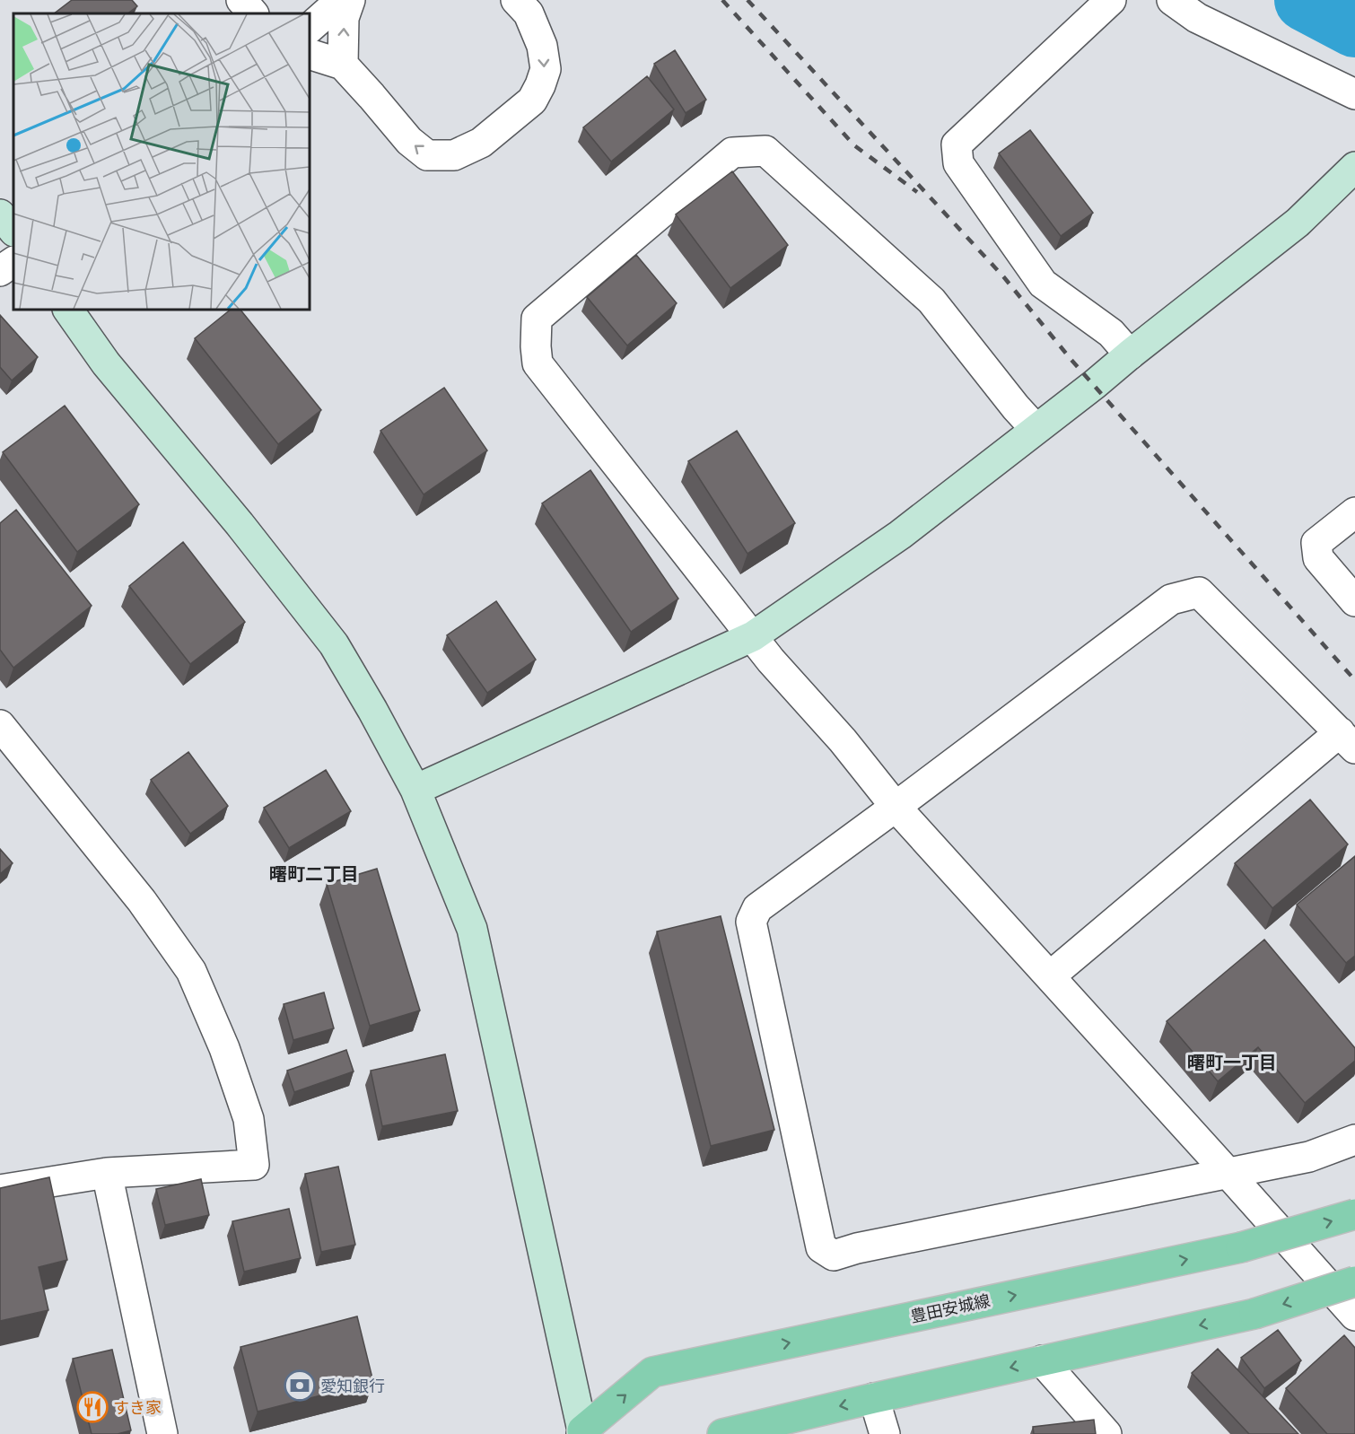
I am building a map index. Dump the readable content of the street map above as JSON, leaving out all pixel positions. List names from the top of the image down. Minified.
{"streets":{"main road":["豊田安城線"]},"districts":["曙町二丁目","曙町一丁目"],"places":{"bank":["愛知銀行"],"restaurant":["すき家"]}}
